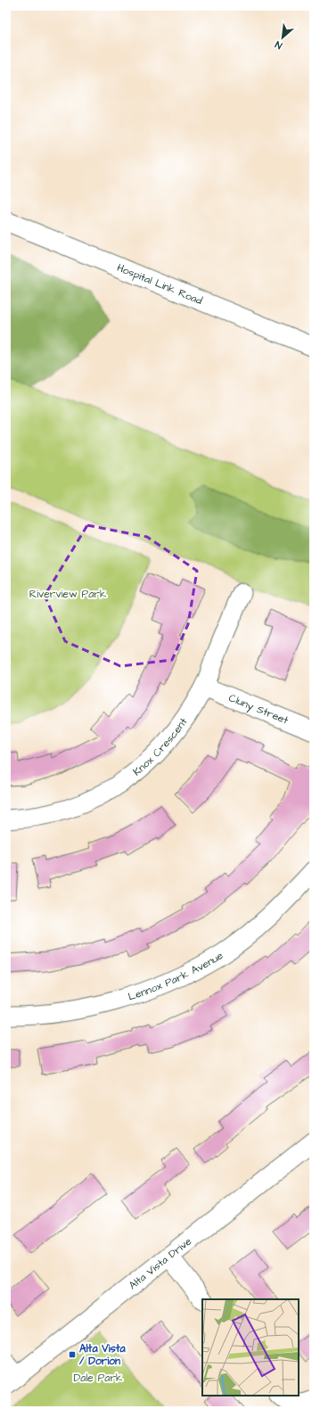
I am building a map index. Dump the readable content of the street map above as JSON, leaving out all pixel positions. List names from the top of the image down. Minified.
{"streets":{"street":["Hospital Link Road","Cluny Street","Knox Crescent","Lennox Park Avenue","Alta Vista Drive"]},"crossings":[["Cluny Street","Knox Crescent"]],"parks":["Riverview Park","Dale Park"],"places":{"transit":["Alta Vista / Dorion"]},"north":"bottom left"}
